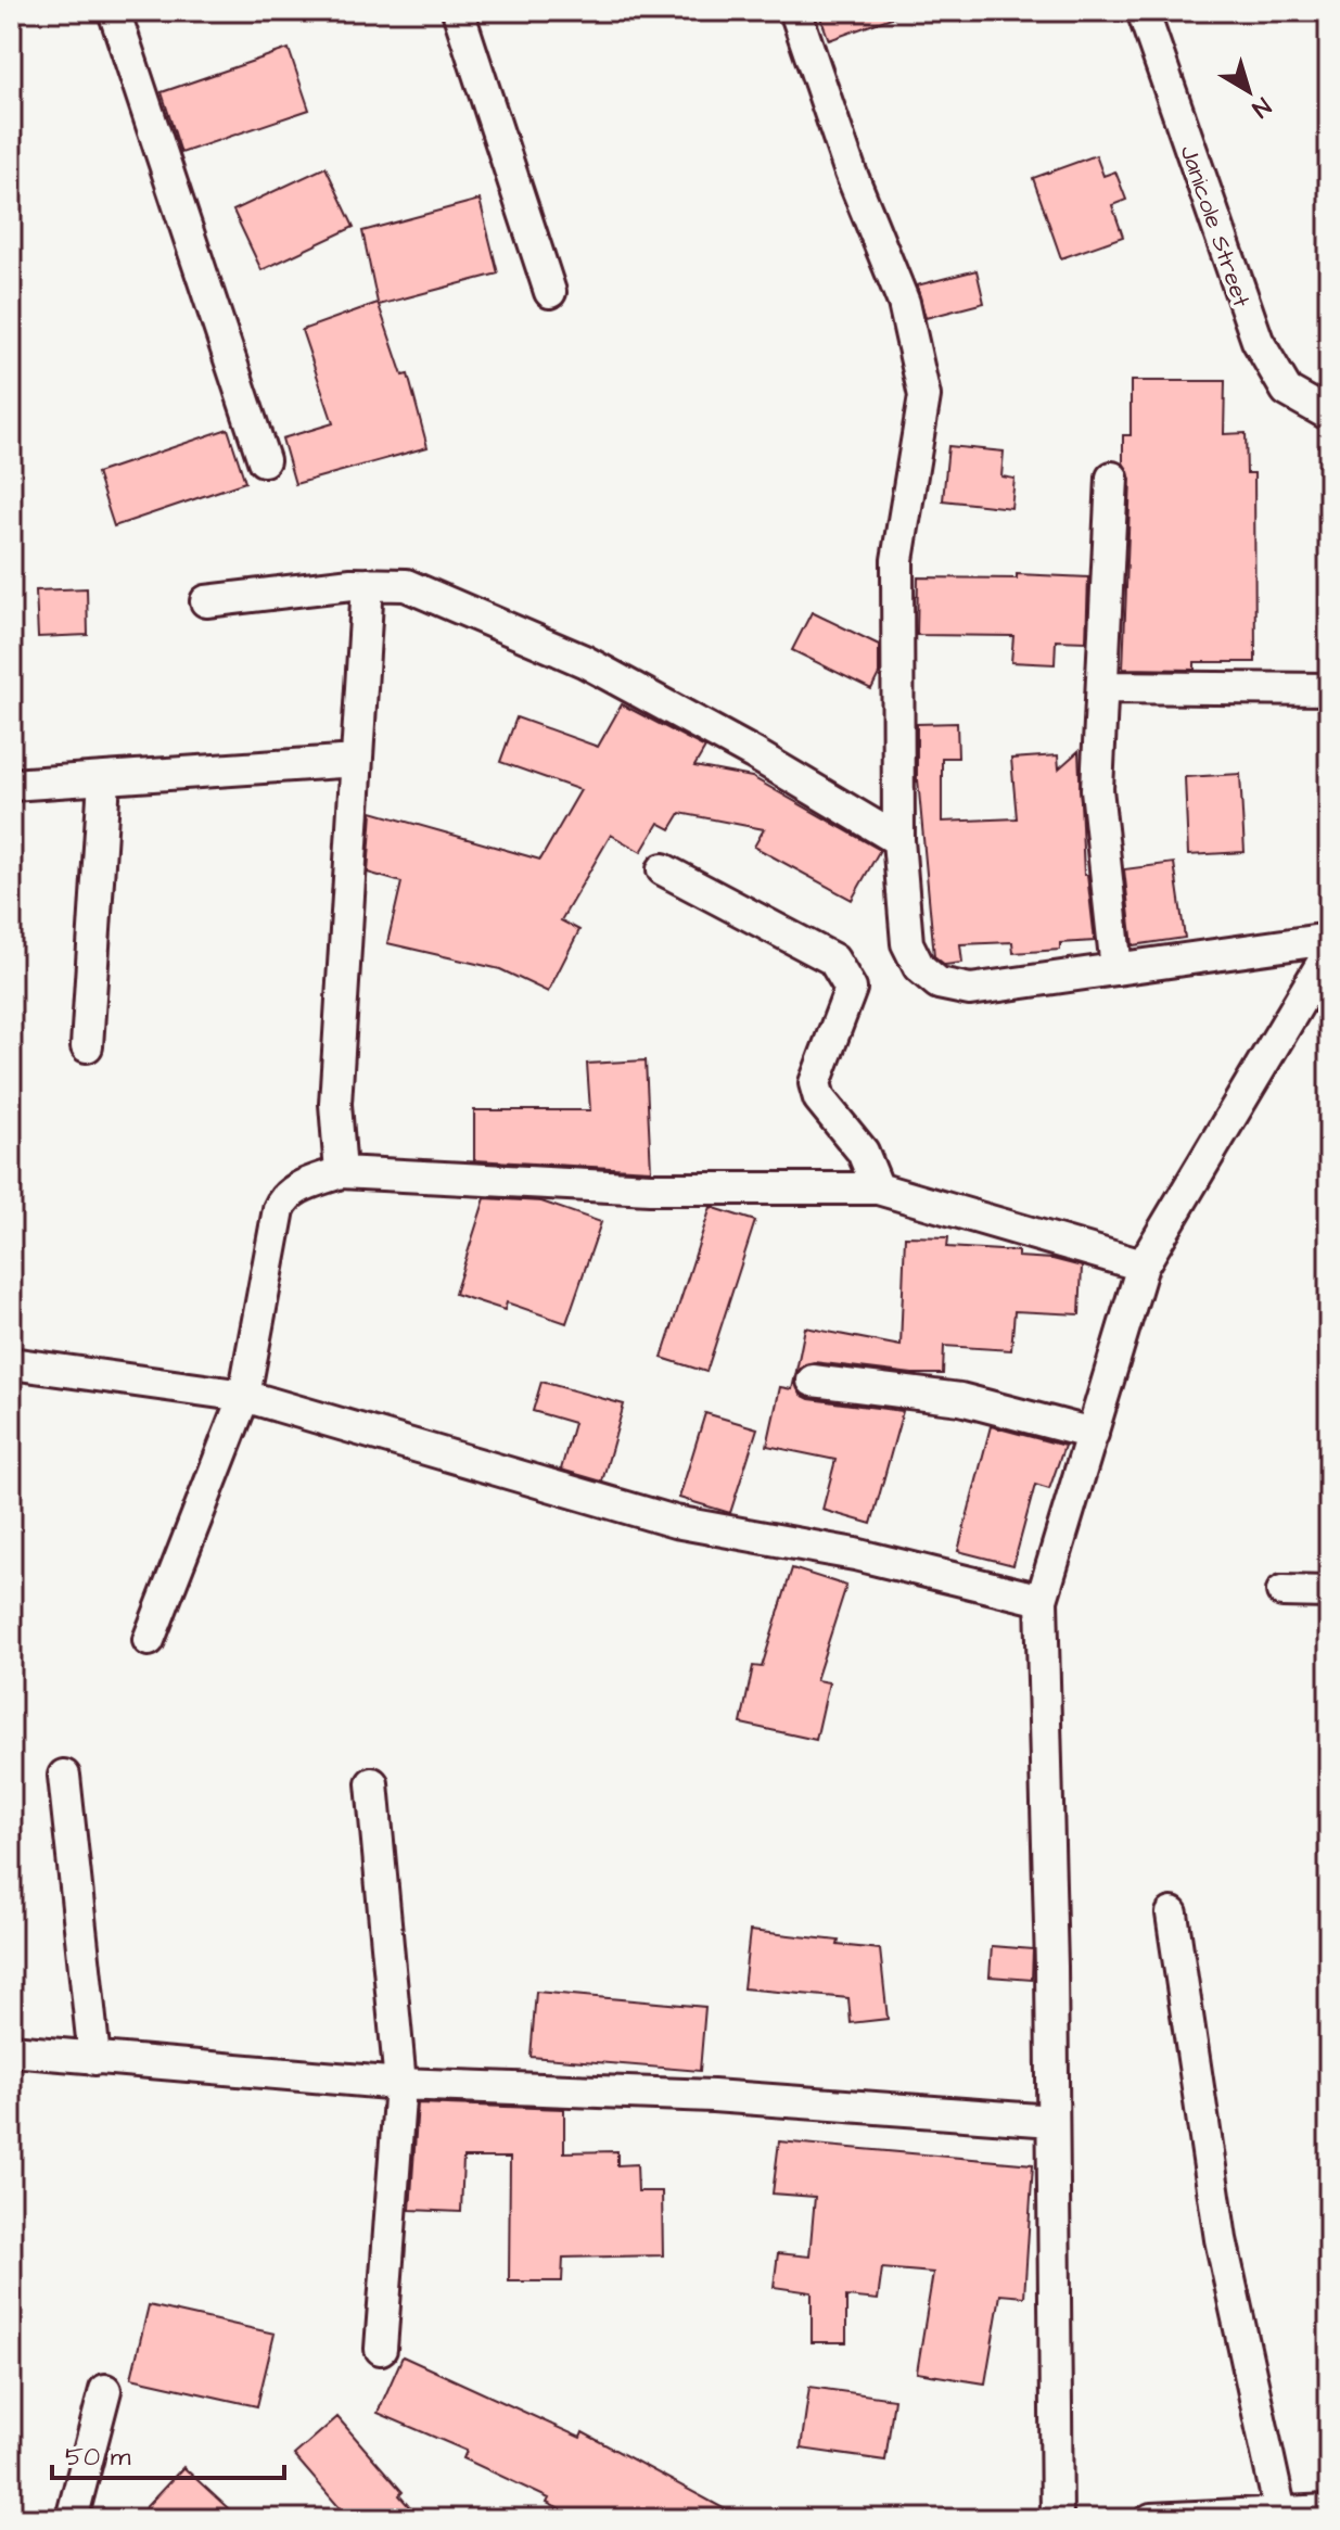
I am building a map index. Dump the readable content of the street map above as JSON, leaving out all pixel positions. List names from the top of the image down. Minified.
{"streets":{"street":["Janicole Street"]},"scale_bar":"50 m","north":"bottom right"}
